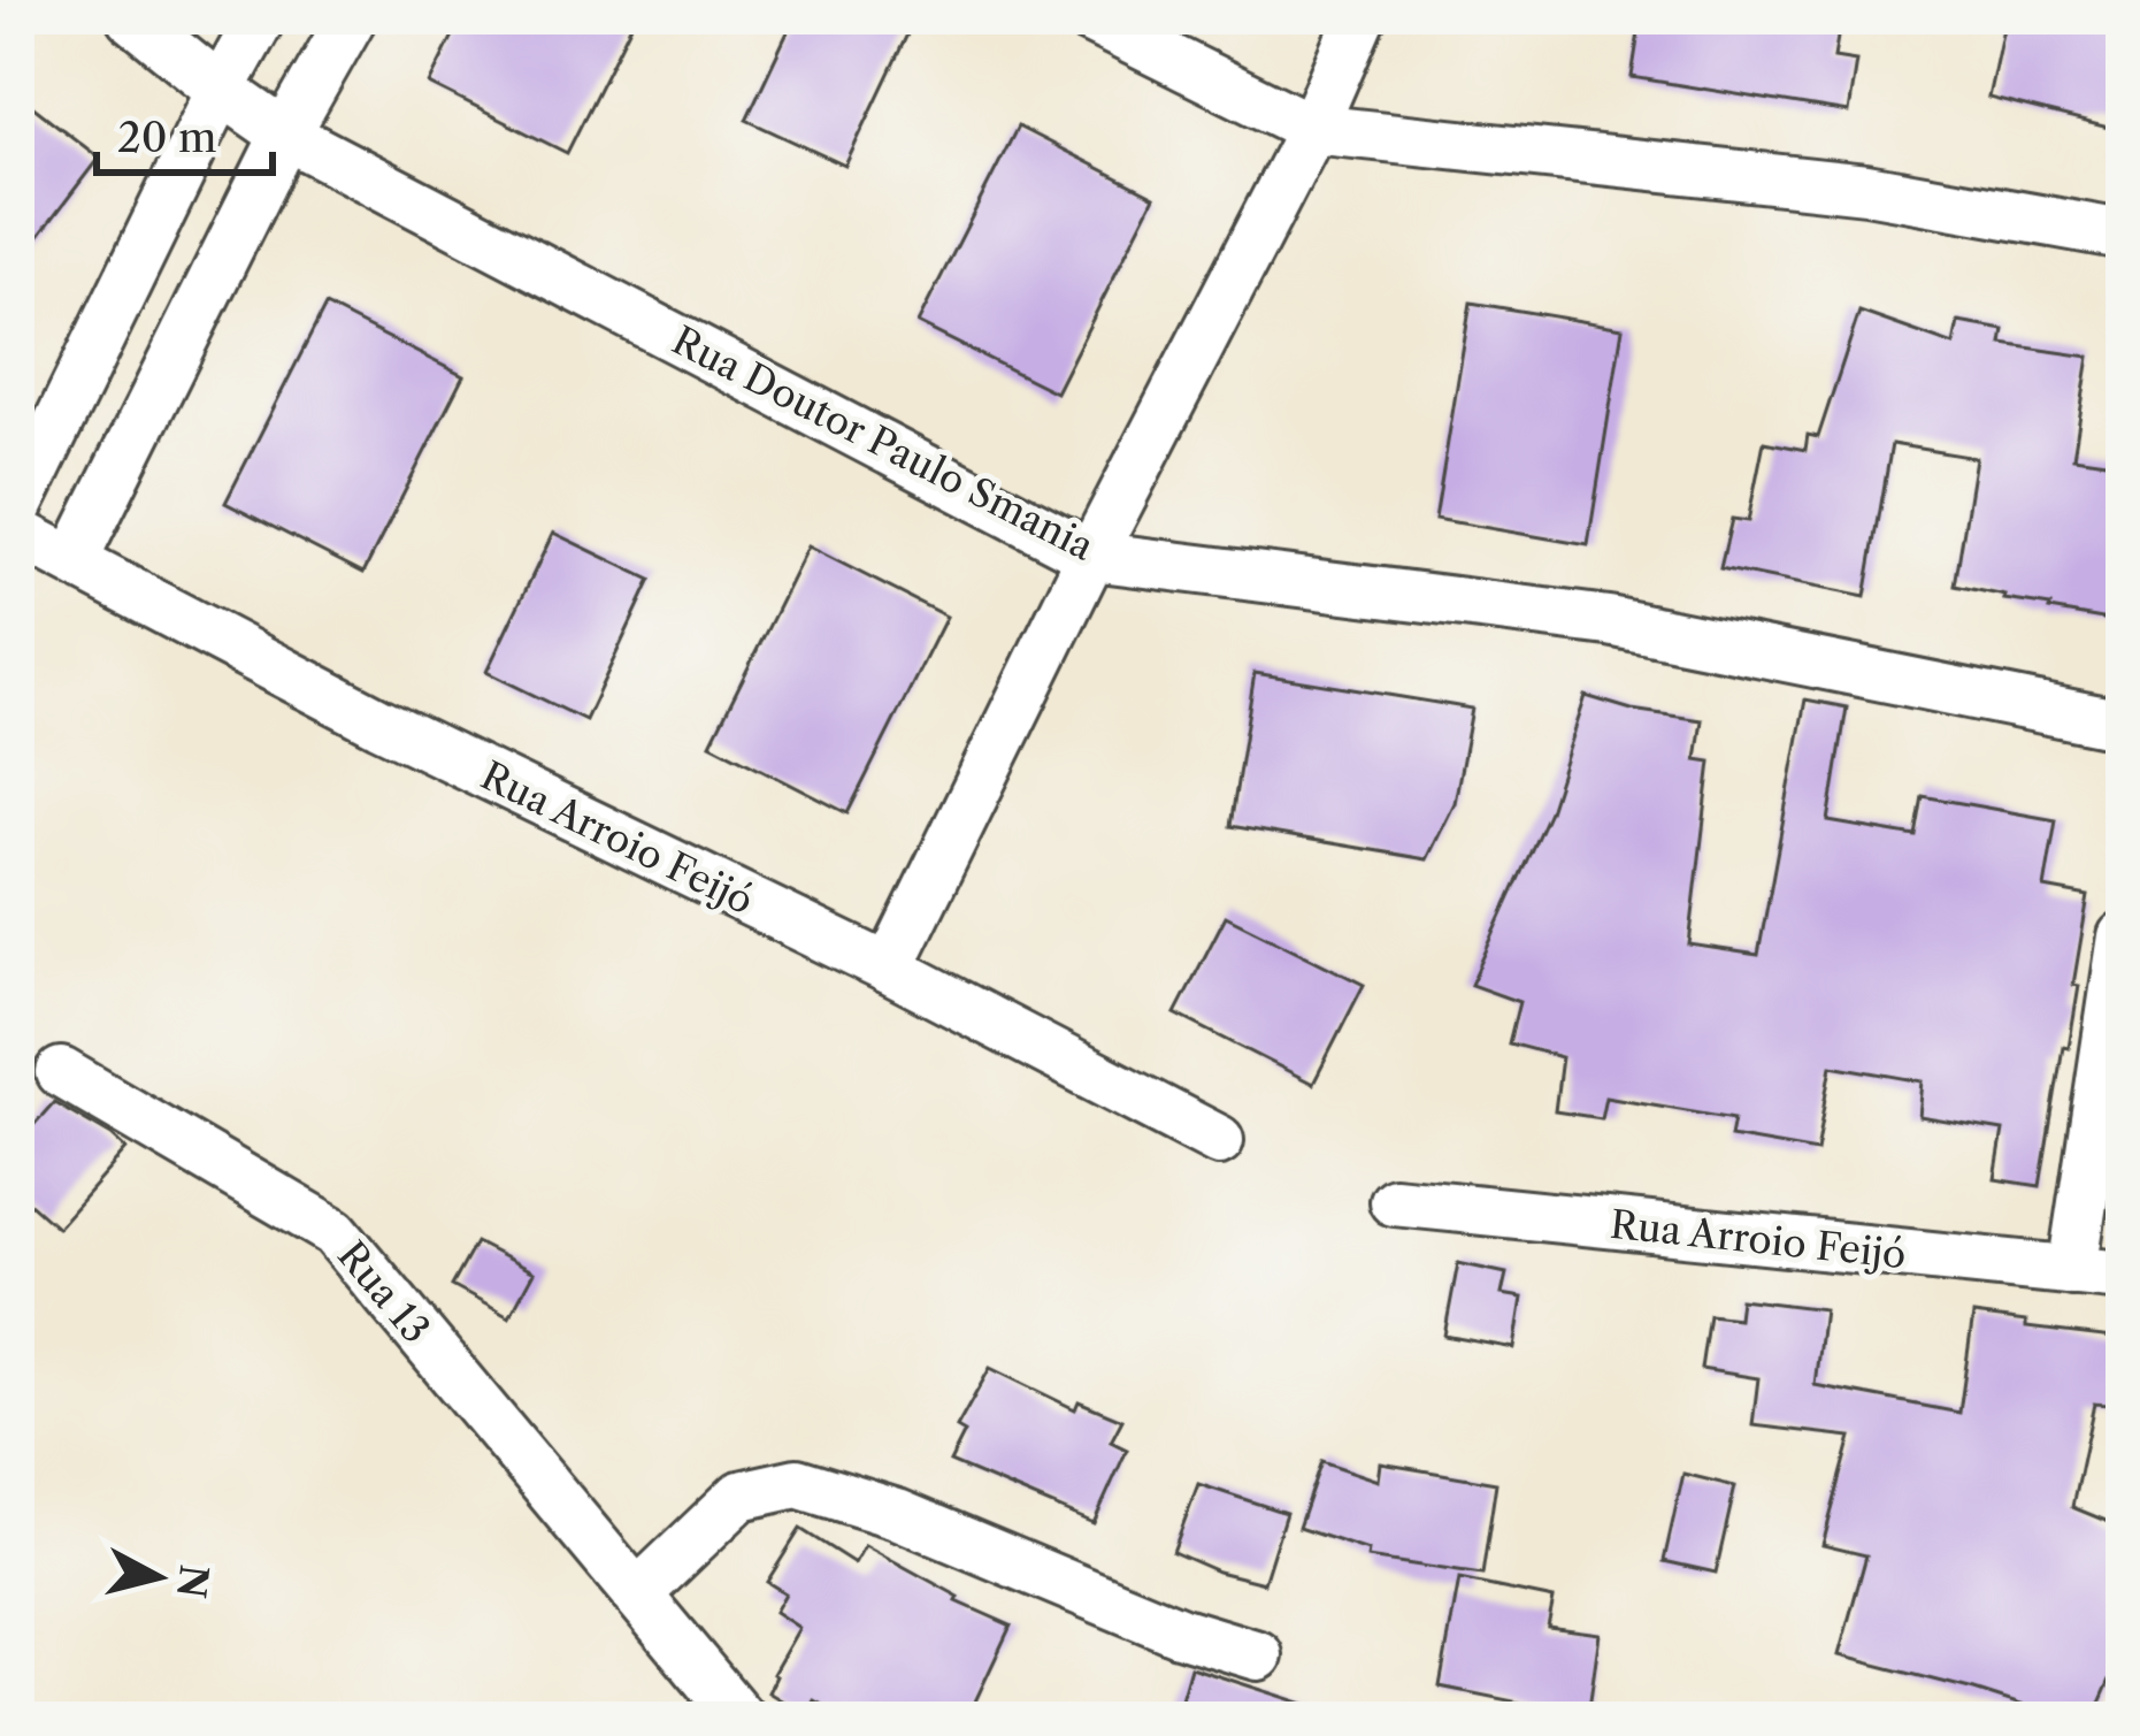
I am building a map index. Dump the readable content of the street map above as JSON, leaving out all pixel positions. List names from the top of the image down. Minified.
{"streets":{"street":["Rua Doutor Paulo Smania","Rua Arroio Feijó","Rua 13"]},"scale_bar":"20 m","north":"right"}
